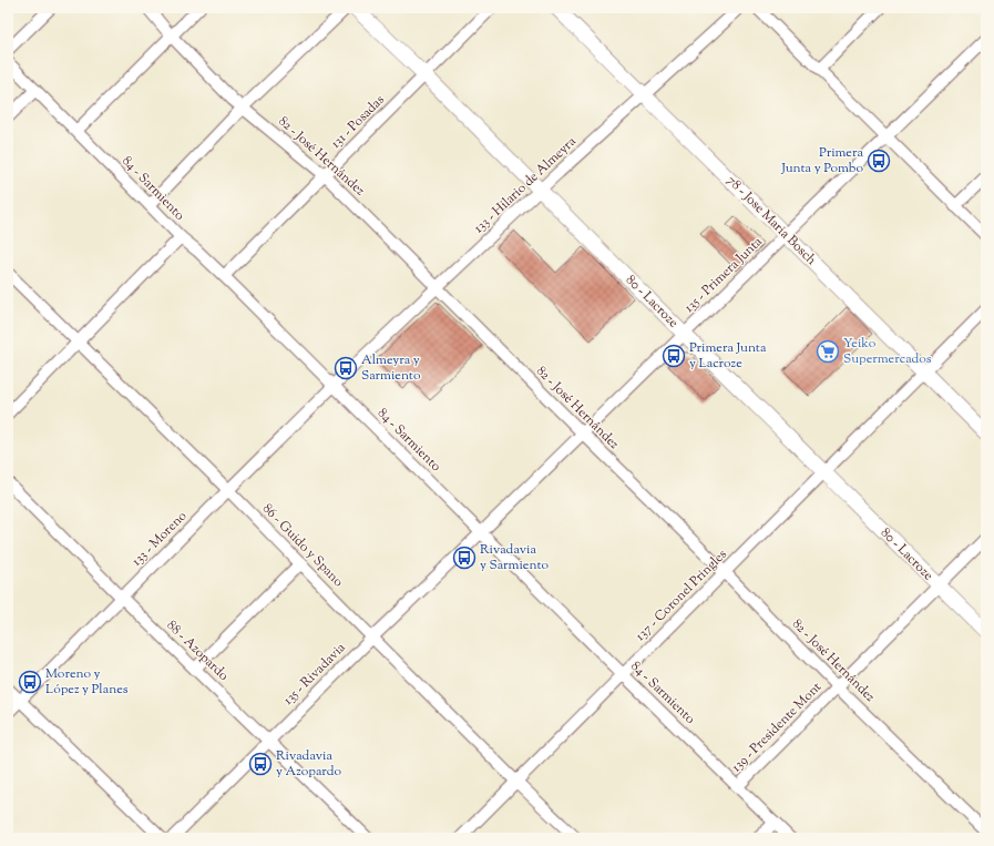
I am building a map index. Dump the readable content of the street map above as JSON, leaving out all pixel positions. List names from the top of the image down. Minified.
{"streets":{"street":["131 - Posadas","82 - José Hernández","133 - Hilario de Almeyra","84 - Sarmiento","78 - Jose Maria Bosch","135 - Primera Junta","80 - Lacroze","133 - Moreno","86 - Guido y Spano","137 - Coronel Pringles","88 - Azopardo","135 - Rivadavia","139 - Presidente Mont"]},"crossings":[["131 - Posadas","82 - José Hernández"],["131 - Posadas","84 - Sarmiento"],["131 - Posadas","80 - Lacroze"],["82 - José Hernández","133 - Hilario de Almeyra"],["82 - José Hernández","135 - Primera Junta"],["82 - José Hernández","137 - Coronel Pringles"],["82 - José Hernández","139 - Presidente Mont"],["133 - Hilario de Almeyra","84 - Sarmiento"],["133 - Hilario de Almeyra","78 - Jose Maria Bosch"],["133 - Hilario de Almeyra","80 - Lacroze"],["133 - Hilario de Almeyra","133 - Moreno"],["84 - Sarmiento","135 - Primera Junta"],["84 - Sarmiento","133 - Moreno"],["84 - Sarmiento","137 - Coronel Pringles"],["84 - Sarmiento","135 - Rivadavia"],["84 - Sarmiento","139 - Presidente Mont"],["78 - Jose Maria Bosch","135 - Primera Junta"],["78 - Jose Maria Bosch","137 - Coronel Pringles"],["135 - Primera Junta","80 - Lacroze"],["135 - Primera Junta","135 - Rivadavia"],["80 - Lacroze","137 - Coronel Pringles"],["80 - Lacroze","139 - Presidente Mont"],["133 - Moreno","86 - Guido y Spano"],["133 - Moreno","88 - Azopardo"],["86 - Guido y Spano","137 - Coronel Pringles"],["86 - Guido y Spano","135 - Rivadavia"],["88 - Azopardo","135 - Rivadavia"]],"places":{"bus stop":["Primera Junta y Pombo","Primera Junta y Lacroze","Almeyra y Sarmiento","Rivadavia y Sarmiento","Moreno y López y Planes","Rivadavia y Azopardo"],"supermarket":["Yeiko Supermercados"]}}
